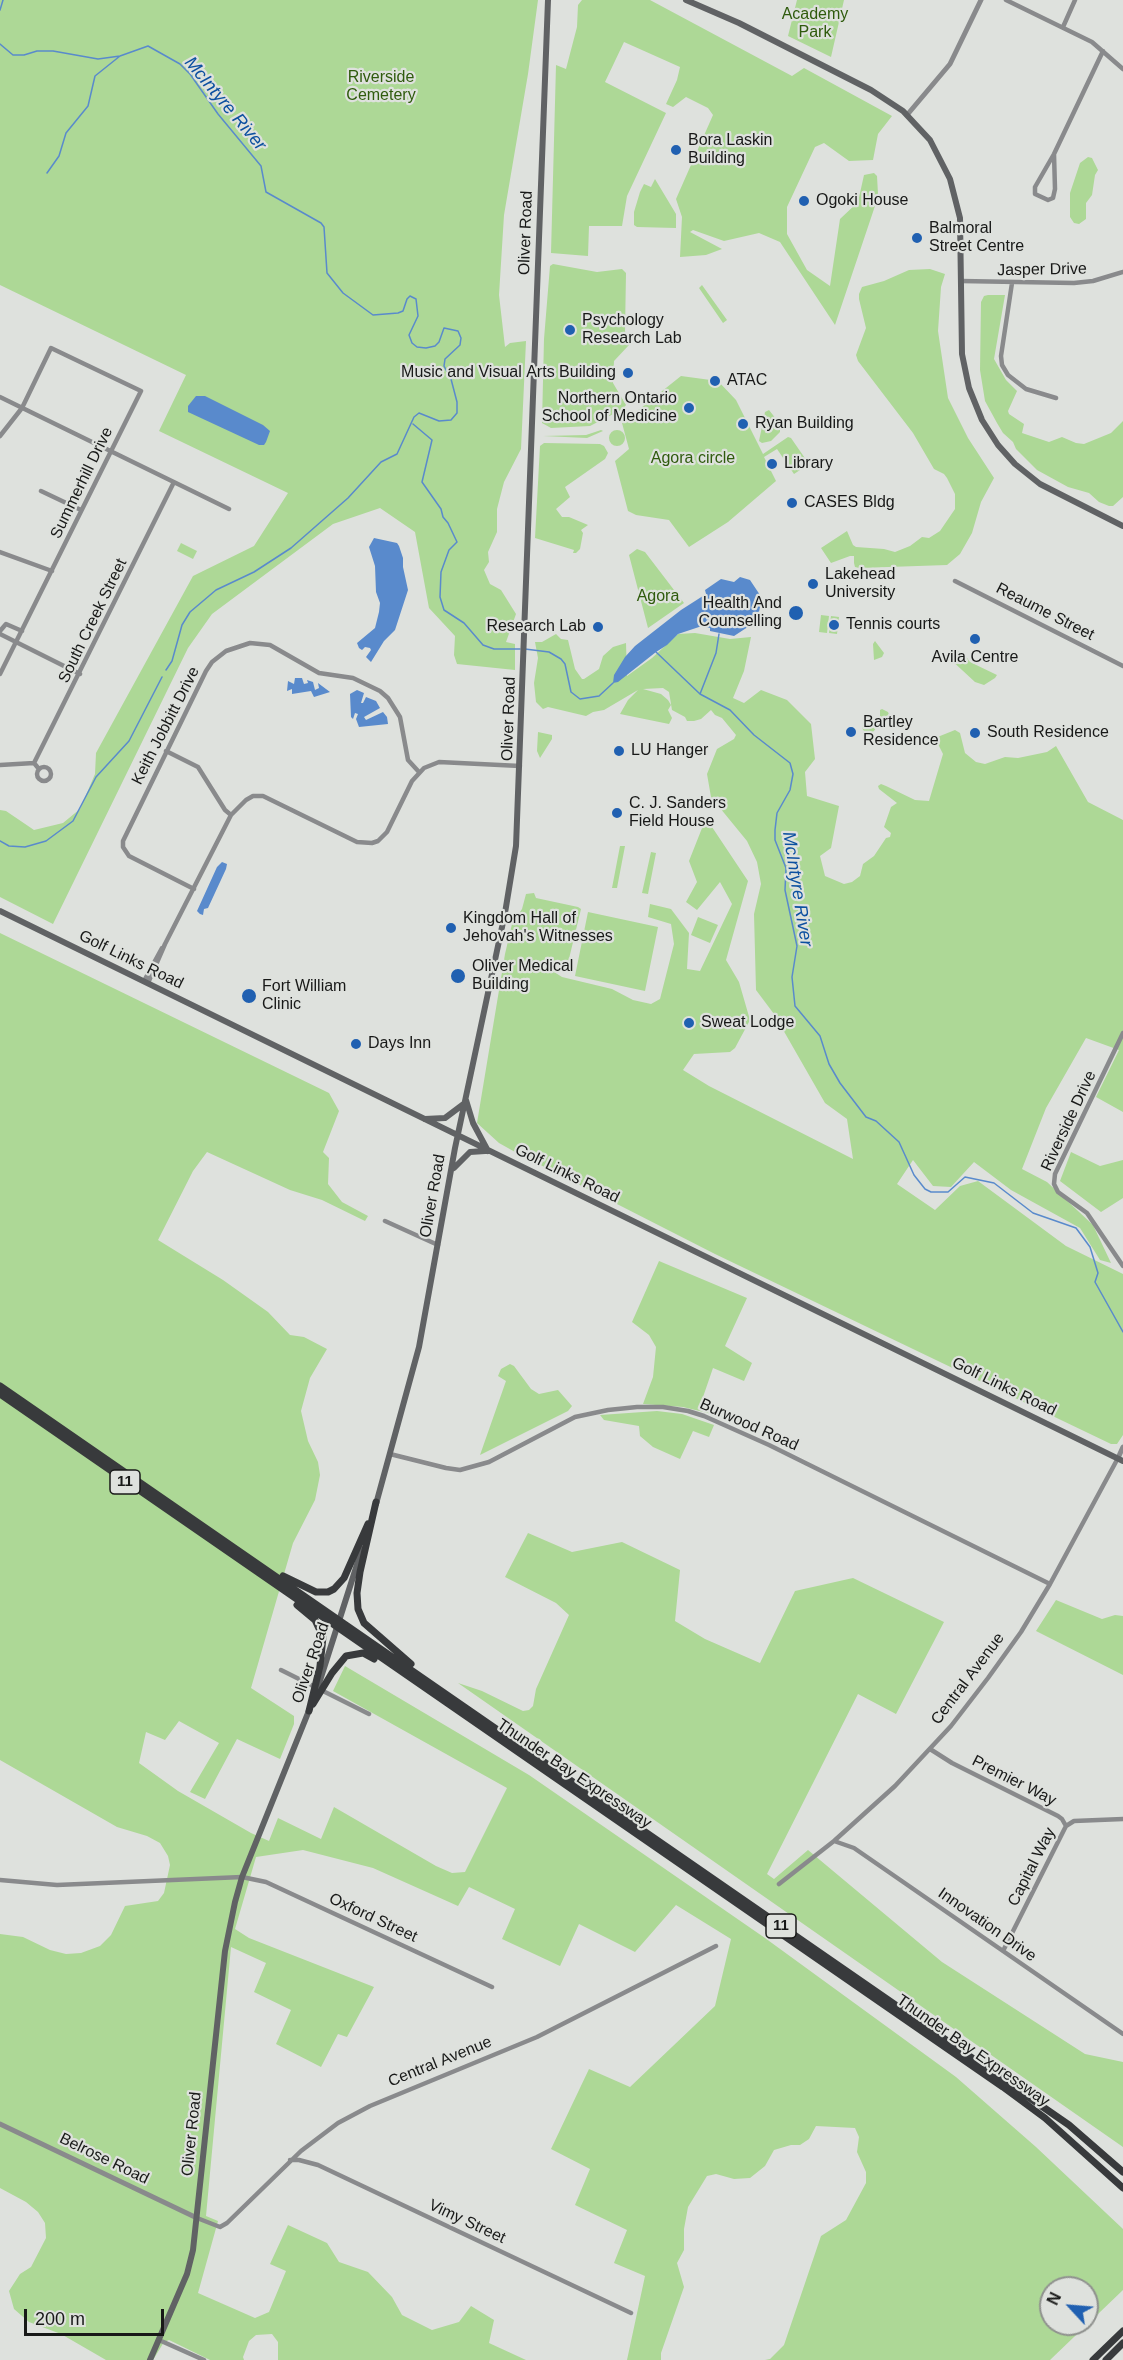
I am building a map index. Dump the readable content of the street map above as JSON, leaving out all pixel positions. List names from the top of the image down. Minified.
{"streets":{"highway":["11","Thunder Bay Expressway"],"main road":["Oliver Road","Golf Links Road"],"street":["Jasper Drive","Summerhill Drive","Reaume Street","South Creek Street","Keith Jobbitt Drive","Riverside Drive","Burwood Road","Central Avenue","Premier Way","Capital Way","Oxford Street","Innovation Drive","Belrose Road","Vimy Street"]},"crossings":[["Oliver Road","Golf Links Road"],["Oliver Road","Burwood Road"],["Oliver Road","Central Avenue"],["Oliver Road","Thunder Bay Expressway"],["Oliver Road","Oxford Street"],["Oliver Road","Belrose Road"],["Golf Links Road","Central Avenue"],["Burwood Road","Central Avenue"],["11","Thunder Bay Expressway"],["Central Avenue","Premier Way"],["Central Avenue","Innovation Drive"],["Central Avenue","Belrose Road"],["Central Avenue","Vimy Street"],["Premier Way","Capital Way"],["Capital Way","Innovation Drive"]],"water":["McIntyre River"],"parks":["Academy Park","Riverside Cemetery","Agora circle","Agora"],"places":["Bora Laskin Building","Ogoki House","Balmoral Street Centre","Psychology Research Lab","Music and Visual Arts Building","ATAC","Northern Ontario School of Medicine","Ryan Building","Library","CASES Bldg","Lakehead University","Health And Counselling","Tennis courts","Research Lab","Avila Centre","Bartley Residence","South Residence","LU Hanger","C. J. Sanders Field House","Kingdom Hall of Jehovah's Witnesses","Oliver Medical Building","Fort William Clinic","Sweat Lodge","Days Inn"],"scale_bar":"200 m","north":"top left"}
